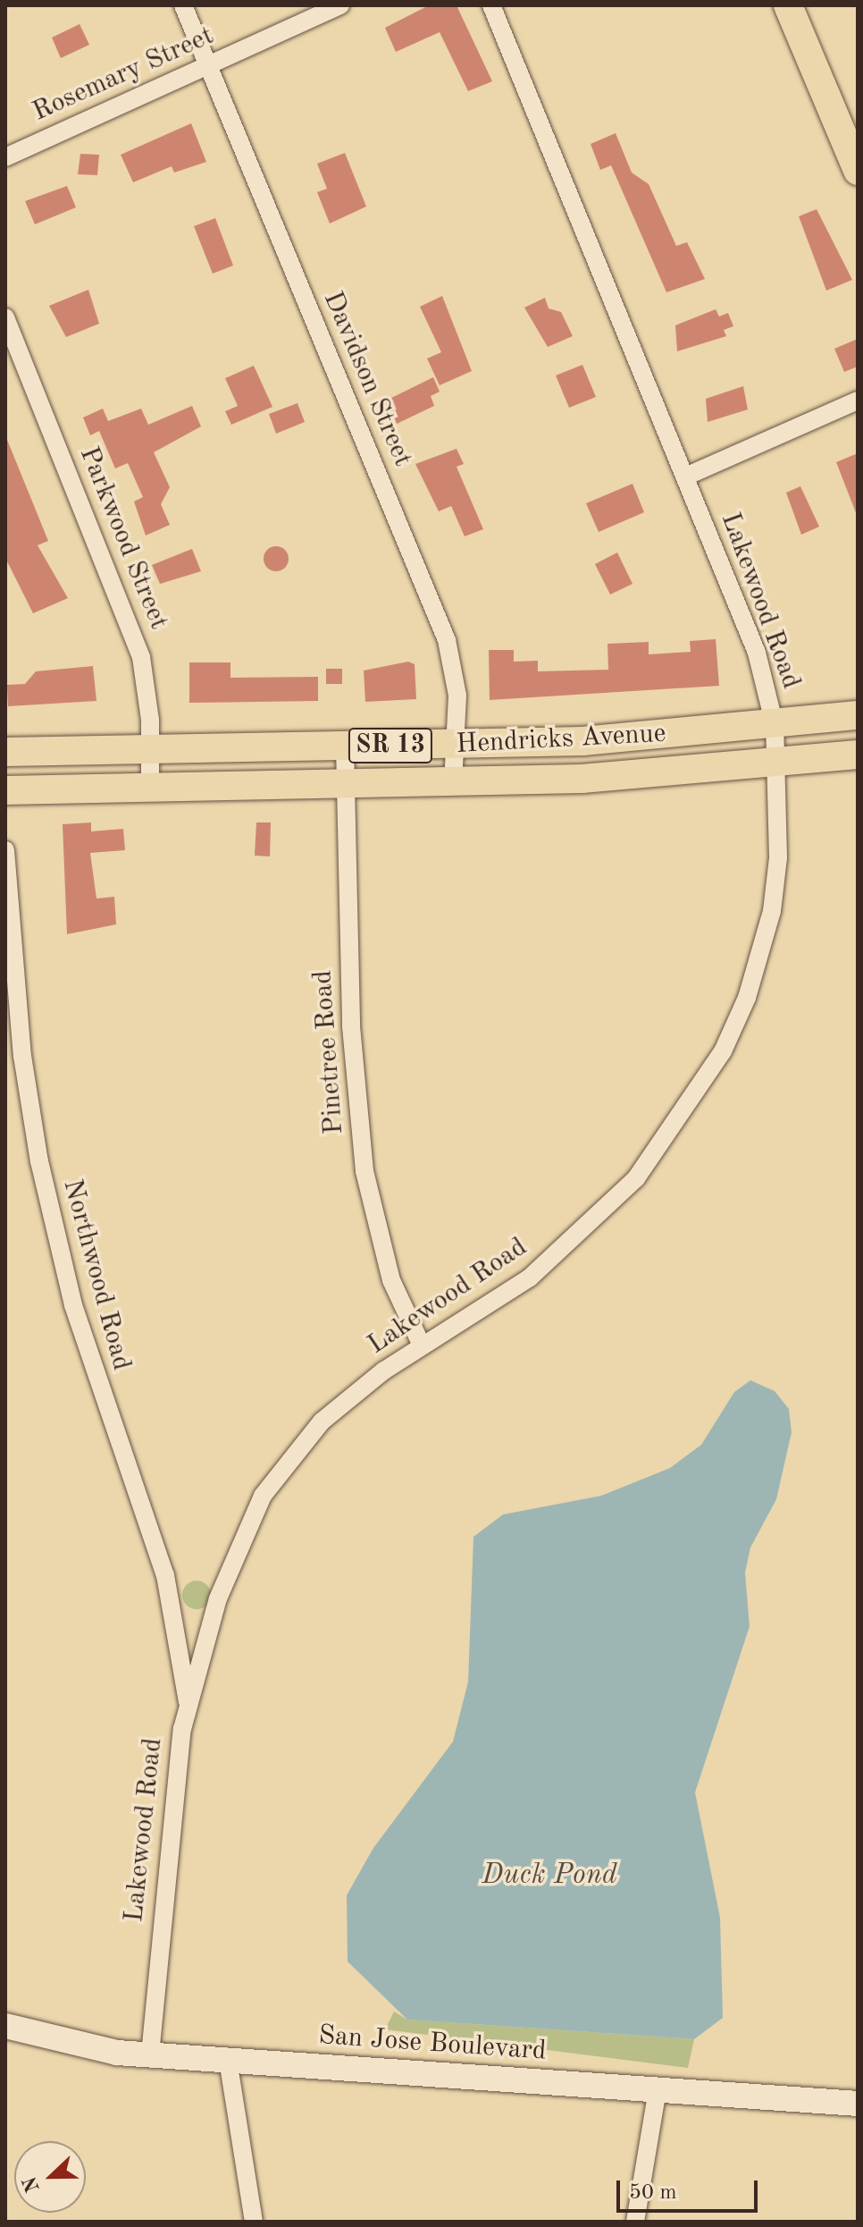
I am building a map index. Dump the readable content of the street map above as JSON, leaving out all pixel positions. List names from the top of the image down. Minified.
{"streets":{"main road":["Hendricks Avenue","SR 13"],"street":["Rosemary Street","Davidson Street","Parkwood Street","Lakewood Road","Pinetree Road","Northwood Road","San Jose Boulevard"]},"crossings":[["Rosemary Street","Davidson Street"],["Davidson Street","Hendricks Avenue"],["Parkwood Street","Hendricks Avenue"],["Lakewood Road","Hendricks Avenue"],["Lakewood Road","Pinetree Road"],["Lakewood Road","Northwood Road"],["Lakewood Road","San Jose Boulevard"],["Hendricks Avenue","Pinetree Road"]],"water":["Duck Pond"],"scale_bar":"50 m","north":"left"}
